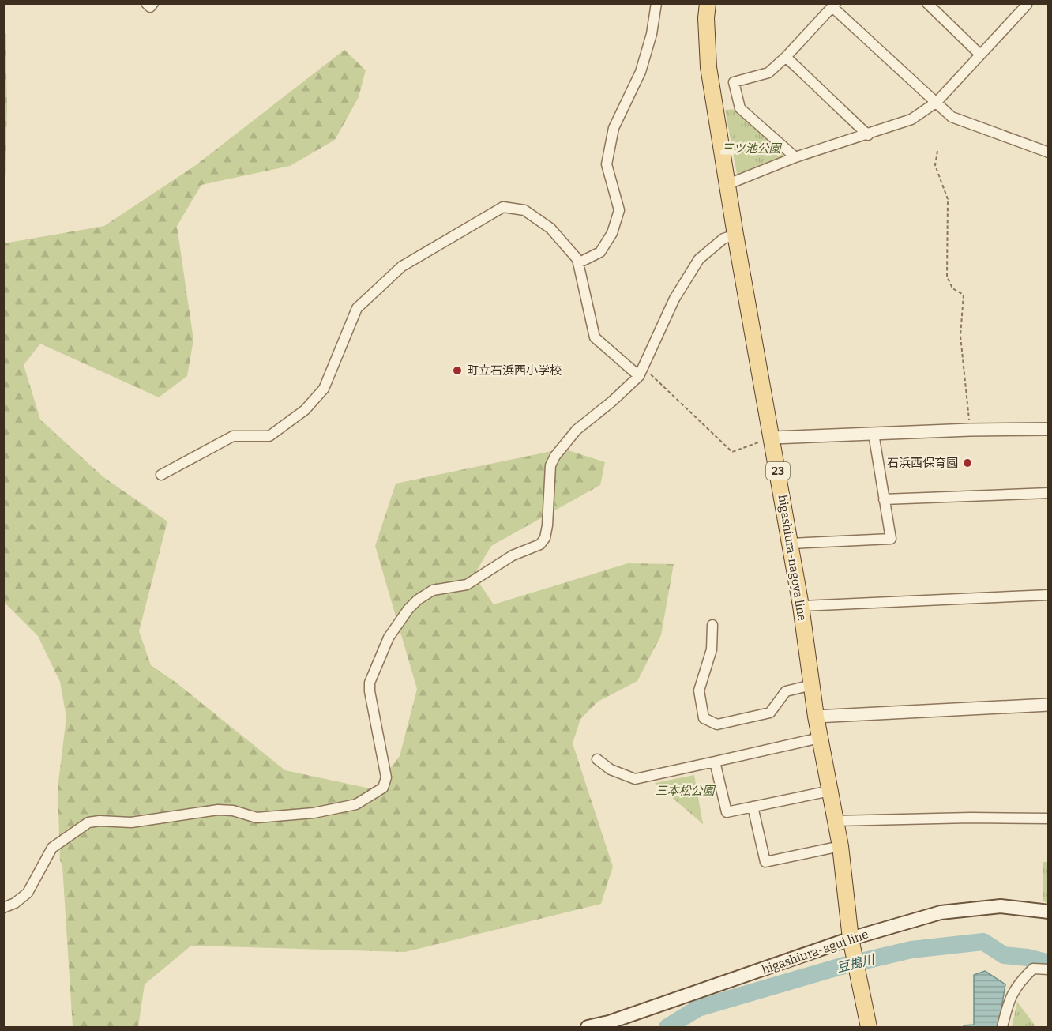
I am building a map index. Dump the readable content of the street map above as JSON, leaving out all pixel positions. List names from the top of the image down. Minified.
{"streets":{"main road":["23","higashiura-nagoya line","higashiura-agui line"]},"crossings":[["higashiura-nagoya line","higashiura-agui line"]],"water":["豆搗川"],"parks":["三ツ池公園","三本松公園"],"places":["町立石浜西小学校","石浜西保育園"]}
